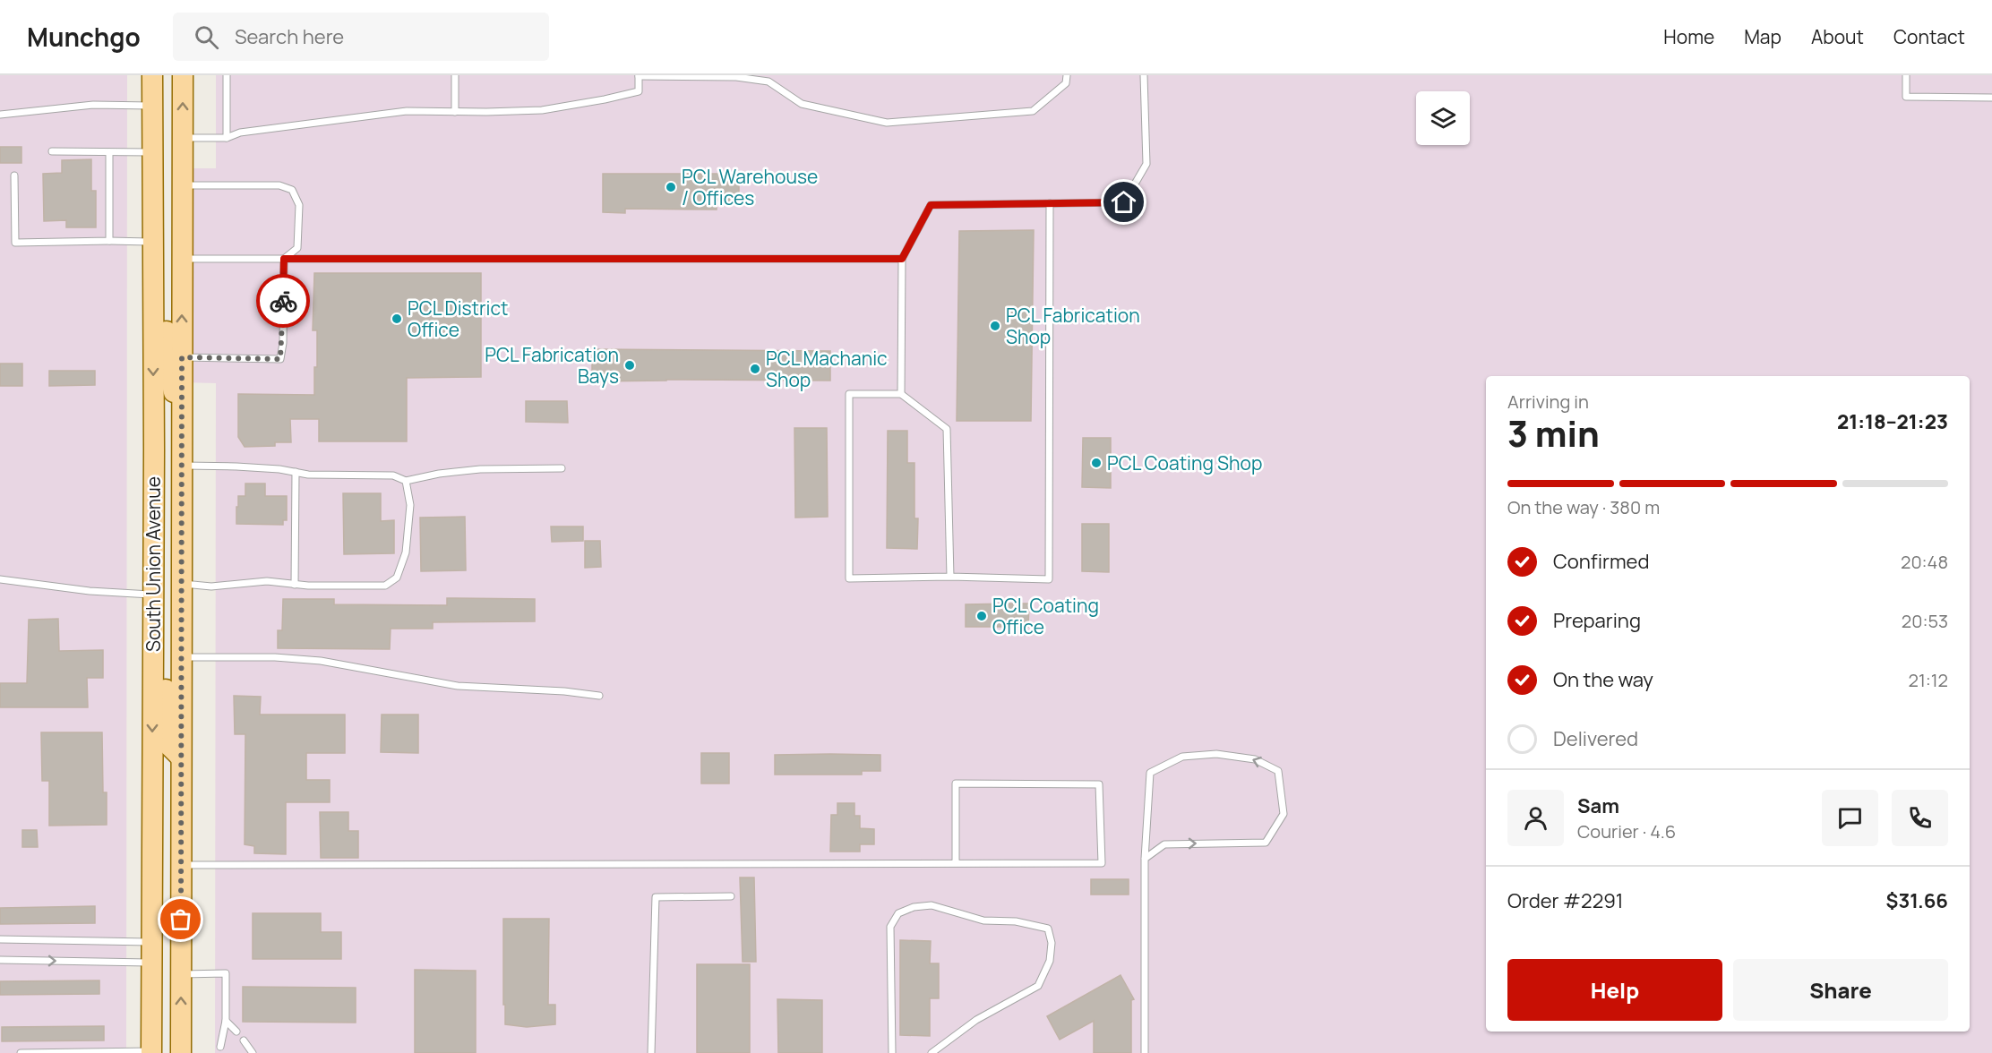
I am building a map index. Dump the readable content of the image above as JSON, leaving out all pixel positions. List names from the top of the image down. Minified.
{"streets":{"main road":["South Union Avenue"]},"places":["PCL Warehouse / Offices","PCL District Office","PCL Fabrication Shop","PCL Fabrication Bays","PCL Machanic Shop","PCL Coating Shop","PCL Coating Office"],"page":{"header":"Munchgo","search":"Search here","nav":["Home","Map","About","Contact"],"heading":["3 min","Arriving in","21:18–21:23"],"panel":["Sam","Courier · 4.6","Order #2291","$31.66"],"bar":"On the way · 380 m","list":[["Confirmed","20:48"],["Preparing","20:53"],["On the way","21:12"],"Delivered"],"buttons":["Help","Share"]}}
